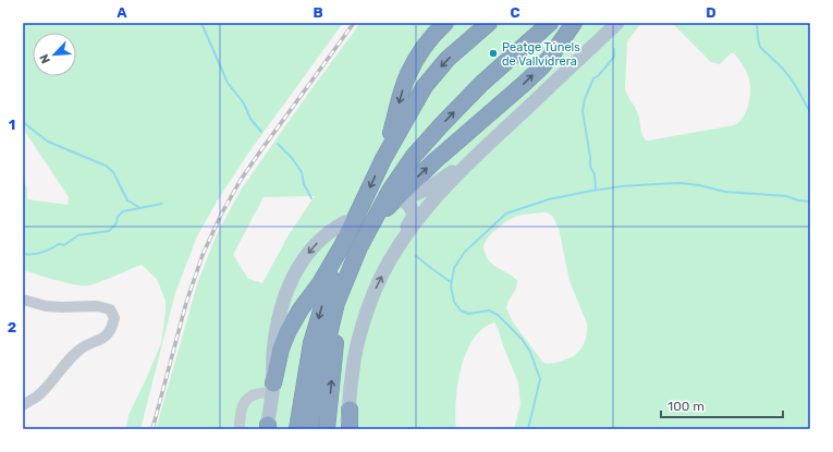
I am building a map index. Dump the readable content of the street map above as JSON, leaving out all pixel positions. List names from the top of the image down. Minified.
{"places":["Peatge Túnels de Vallvidrera"],"scale_bar":"100 m","north":"bottom left","grid":{"columns":["A","B","C","D"],"rows":["1","2"]}}
